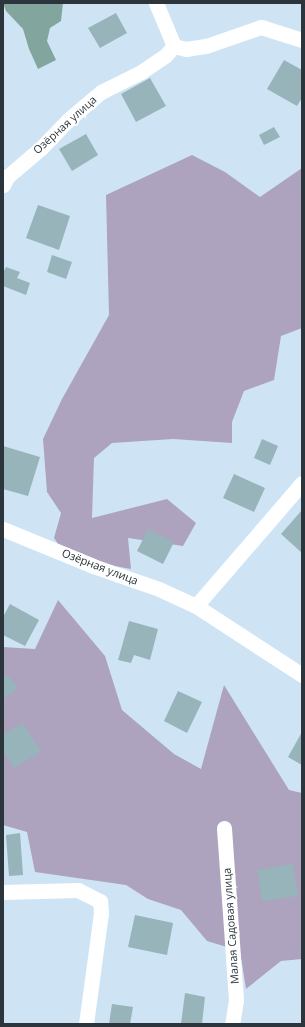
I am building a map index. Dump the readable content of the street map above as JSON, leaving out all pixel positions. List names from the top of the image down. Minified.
{"streets":{"street":["Озёрная улица","Малая Садовая улица"]}}
